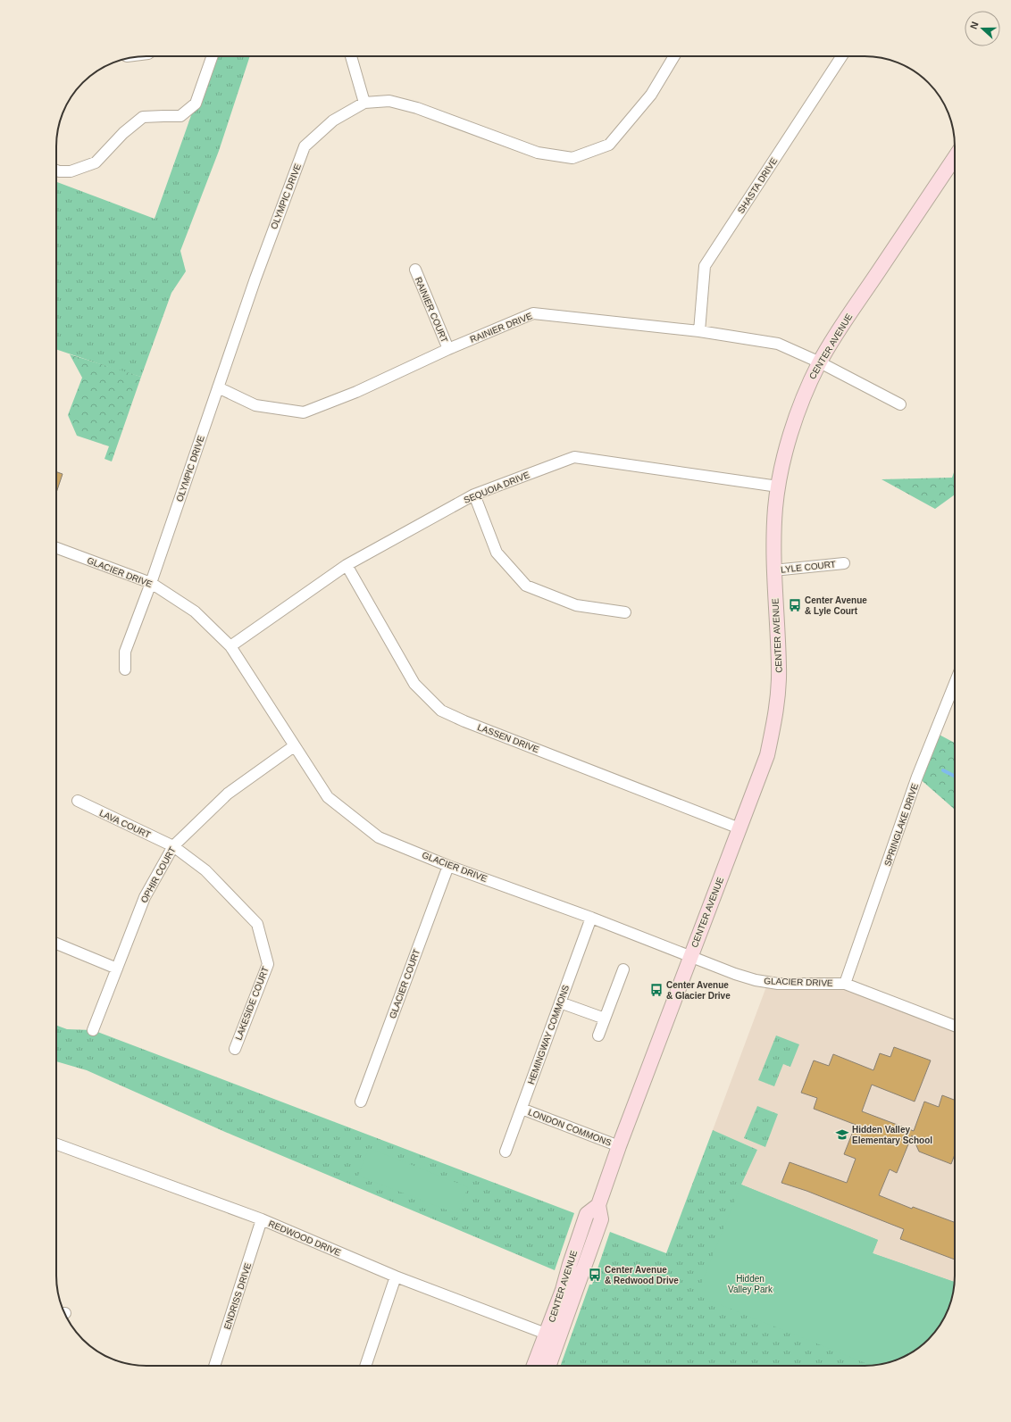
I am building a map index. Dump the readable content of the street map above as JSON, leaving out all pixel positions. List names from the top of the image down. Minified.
{"streets":{"street":["SHASTA DRIVE","OLYMPIC DRIVE","RAINIER COURT","RAINIER DRIVE","CENTER AVENUE","SEQUOIA DRIVE","LYLE COURT","GLACIER DRIVE","LASSEN DRIVE","LAVA COURT","SPRINGLAKE DRIVE","OPHIR COURT","GLACIER COURT","LAKESIDE COURT","HEMINGWAY COMMONS","LONDON COMMONS","REDWOOD DRIVE","ENDRISS DRIVE"]},"crossings":[["SHASTA DRIVE","RAINIER DRIVE"],["OLYMPIC DRIVE","RAINIER DRIVE"],["OLYMPIC DRIVE","GLACIER DRIVE"],["RAINIER COURT","RAINIER DRIVE"],["RAINIER DRIVE","CENTER AVENUE"],["CENTER AVENUE","SEQUOIA DRIVE"],["CENTER AVENUE","LYLE COURT"],["CENTER AVENUE","GLACIER DRIVE"],["CENTER AVENUE","LASSEN DRIVE"],["CENTER AVENUE","LONDON COMMONS"],["CENTER AVENUE","REDWOOD DRIVE"],["SEQUOIA DRIVE","GLACIER DRIVE"],["SEQUOIA DRIVE","LASSEN DRIVE"],["GLACIER DRIVE","SPRINGLAKE DRIVE"],["GLACIER DRIVE","OPHIR COURT"],["GLACIER DRIVE","GLACIER COURT"],["GLACIER DRIVE","HEMINGWAY COMMONS"],["LAVA COURT","OPHIR COURT"],["LAVA COURT","LAKESIDE COURT"],["OPHIR COURT","LAKESIDE COURT"],["HEMINGWAY COMMONS","LONDON COMMONS"],["REDWOOD DRIVE","ENDRISS DRIVE"]],"parks":["Hidden Valley Park"],"places":{"bus stop":["Center Avenue & Lyle Court","Center Avenue & Glacier Drive","Center Avenue & Redwood Drive"],"school or university":["Hidden Valley Elementary School"]},"north":"left"}
